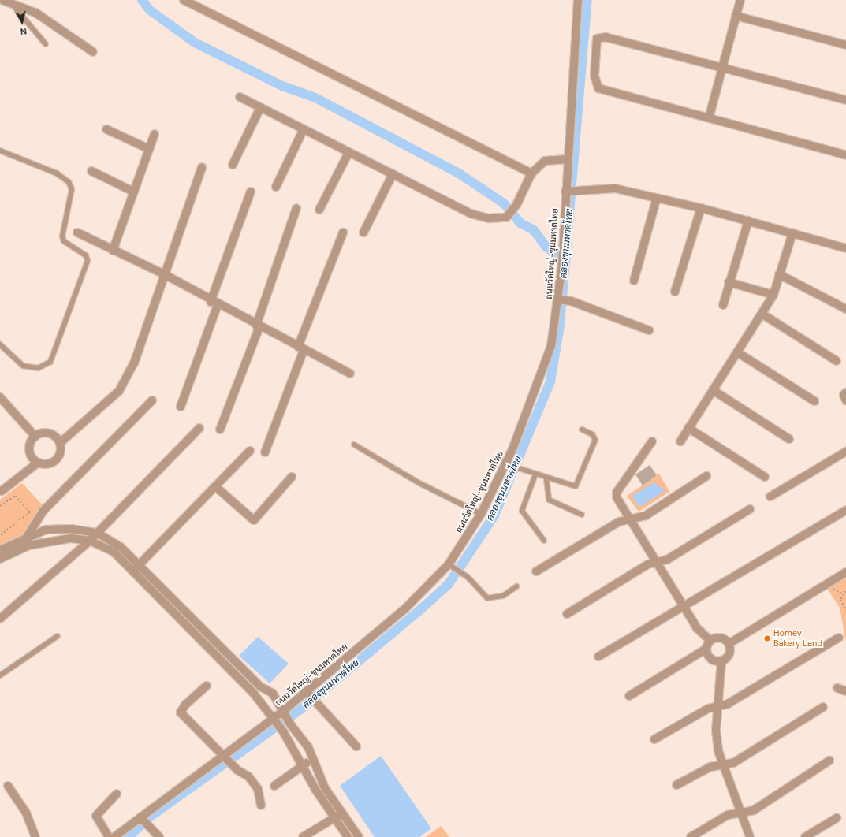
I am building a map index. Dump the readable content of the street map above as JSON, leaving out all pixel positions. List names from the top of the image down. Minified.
{"streets":{"street":["ถนนวัดใหญ่-ขุนมหาดไทย"]},"water":["คลองขุนมหาดไทย"],"places":["Homey Bakery Land"],"north":"bottom"}
